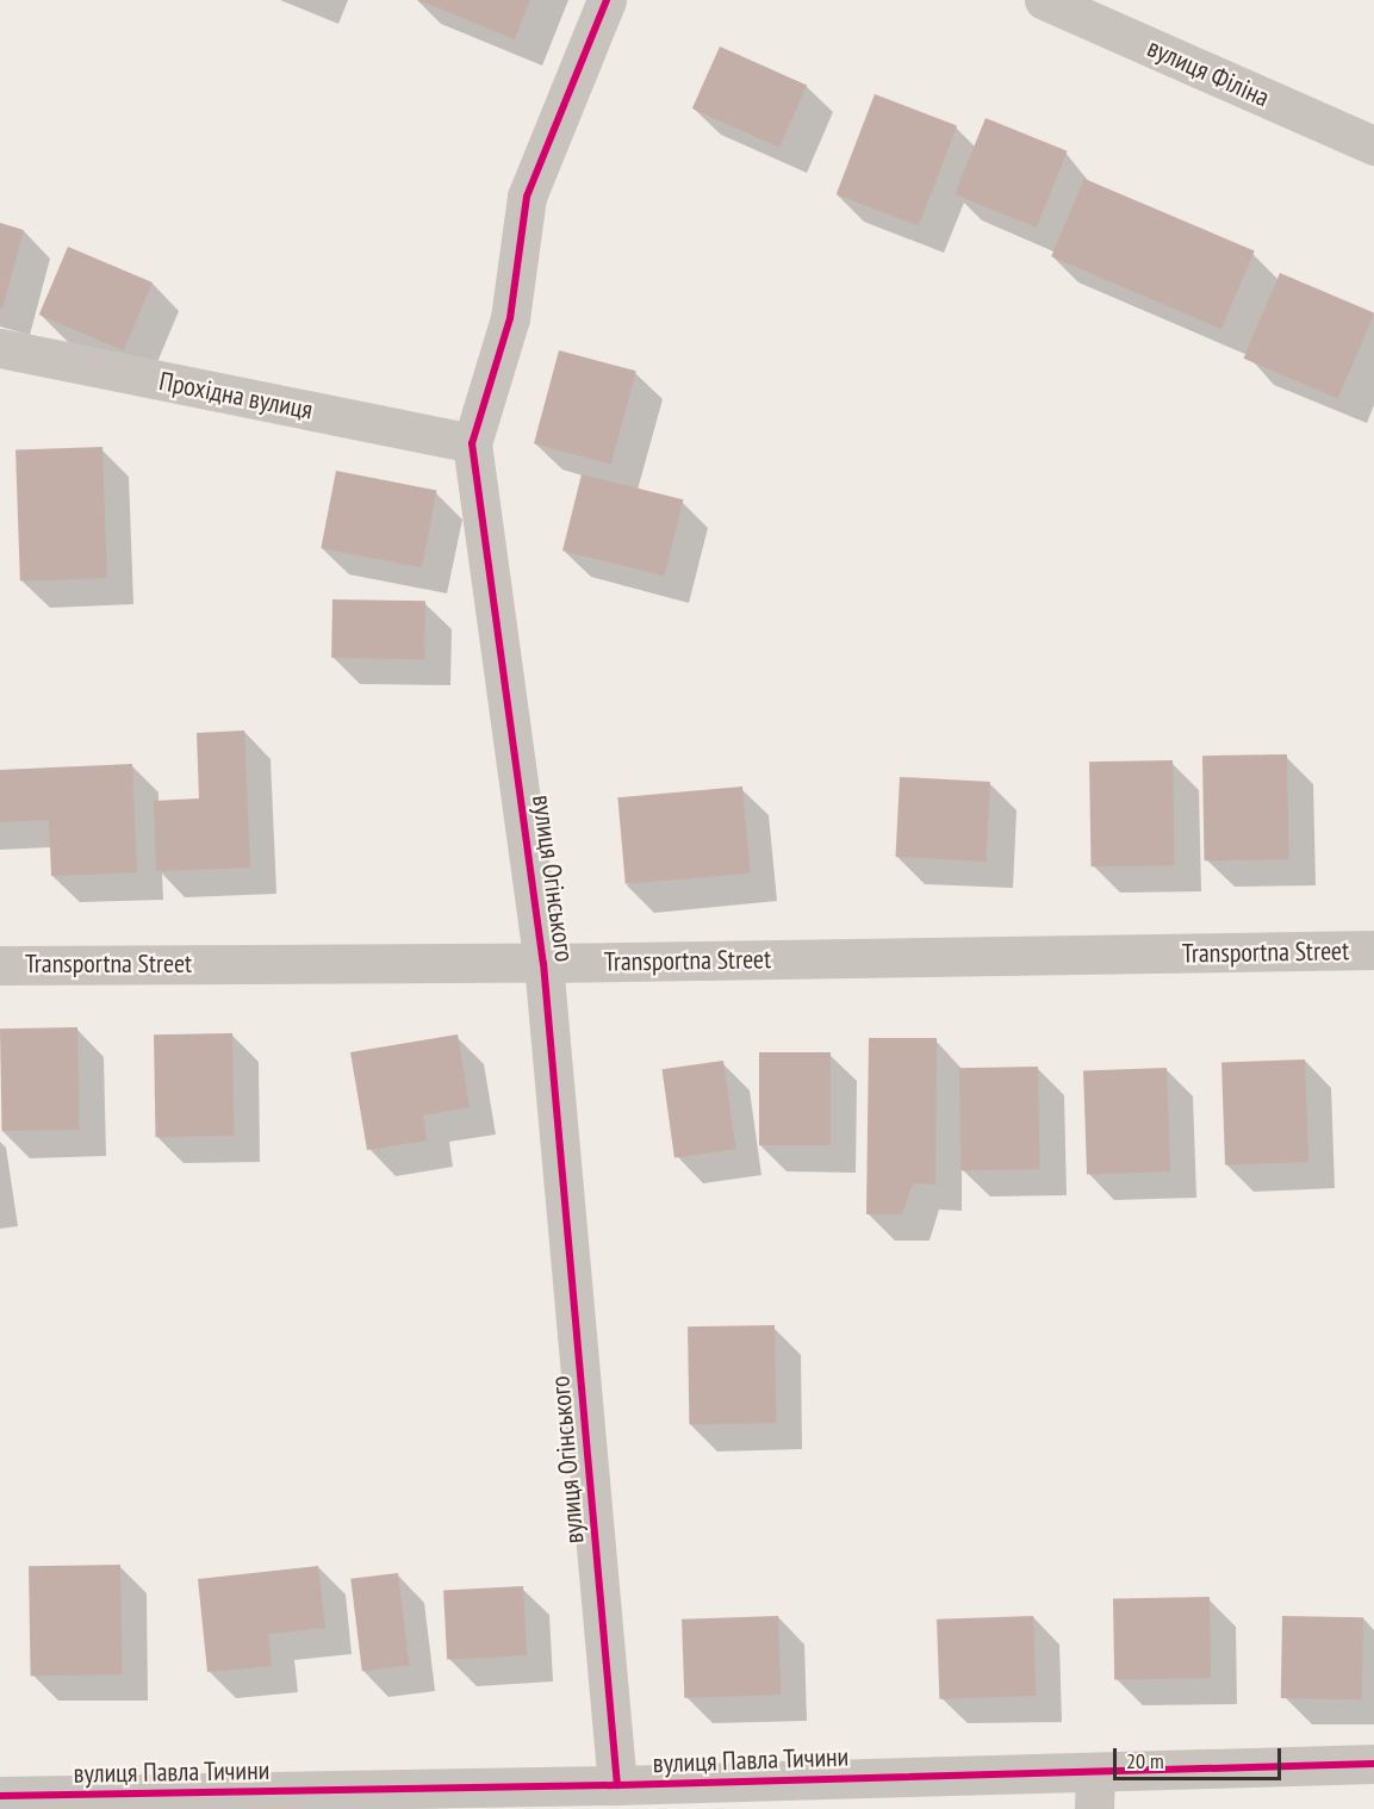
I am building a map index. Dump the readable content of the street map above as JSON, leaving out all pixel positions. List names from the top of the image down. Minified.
{"streets":{"street":["вулиця Філіна","Прохідна вулиця","вулиця Огінського","Transportna Street","вулиця Павла Тичини"]},"crossings":[["Прохідна вулиця","вулиця Огінського"],["вулиця Огінського","Transportna Street"],["вулиця Огінського","вулиця Павла Тичини"]],"scale_bar":"20 m"}
